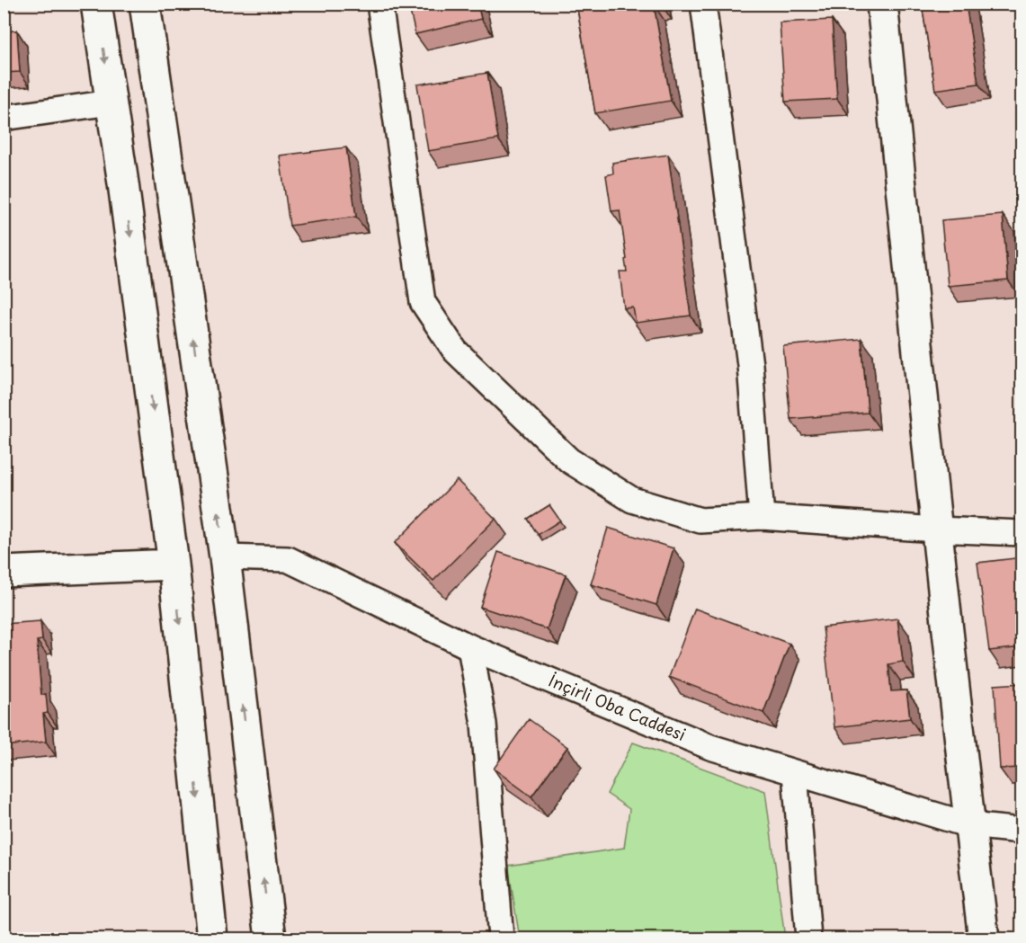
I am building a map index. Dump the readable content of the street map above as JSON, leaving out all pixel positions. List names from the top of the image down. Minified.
{"streets":{"street":["İnçirli Oba Caddesi"]}}
